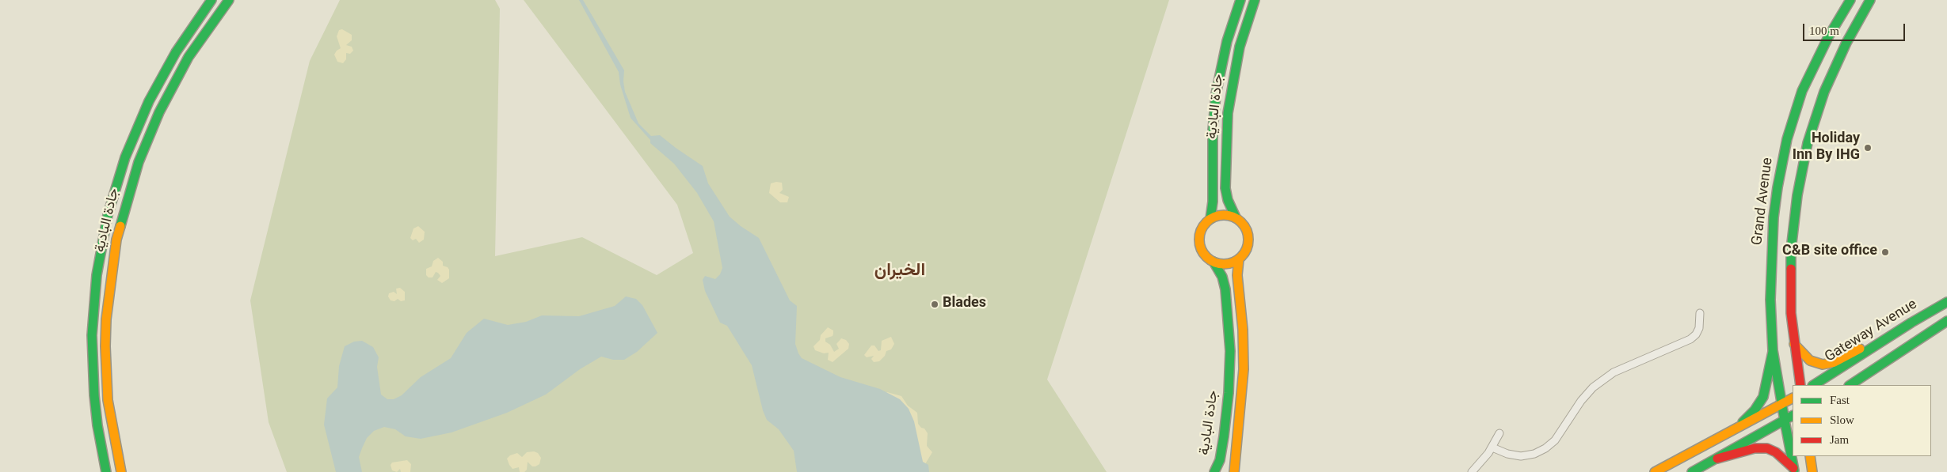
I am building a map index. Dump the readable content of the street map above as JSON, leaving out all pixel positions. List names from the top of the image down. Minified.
{"streets":{"main road":["جادة البادية","Grand Avenue","Gateway Avenue"]},"districts":["الخيران"],"places":["Holiday Inn By IHG","C&B site office","Blades"],"legend":["Fast","Slow","Jam"],"scale_bar":"100 m"}
